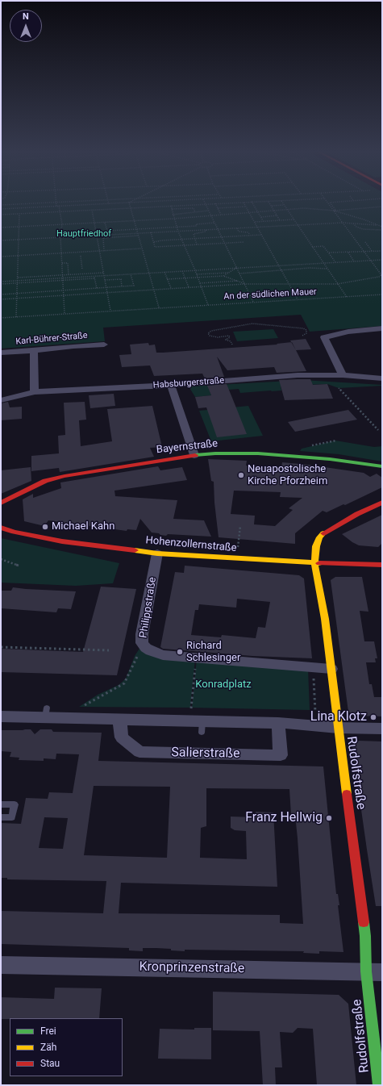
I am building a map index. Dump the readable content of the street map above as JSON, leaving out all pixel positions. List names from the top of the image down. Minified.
{"streets":{"street":["Karl-Bührer-Straße","Habsburgerstraße","Bayernstraße","Hohenzollernstraße","Philippstraße","Salierstraße","Rudolfstraße","Kronprinzenstraße"],"path":["An der südlichen Mauer"]},"crossings":[["Hohenzollernstraße","Philippstraße"],["Hohenzollernstraße","Rudolfstraße"],["Philippstraße","Rudolfstraße"],["Rudolfstraße","Kronprinzenstraße"]],"parks":["Hauptfriedhof","Konradplatz"],"places":["Neuapostolische Kirche Pforzheim","Michael Kahn","Richard Schlesinger","Lina Klotz","Franz Hellwig"],"legend":["Frei","Zäh","Stau"],"north":"top"}
